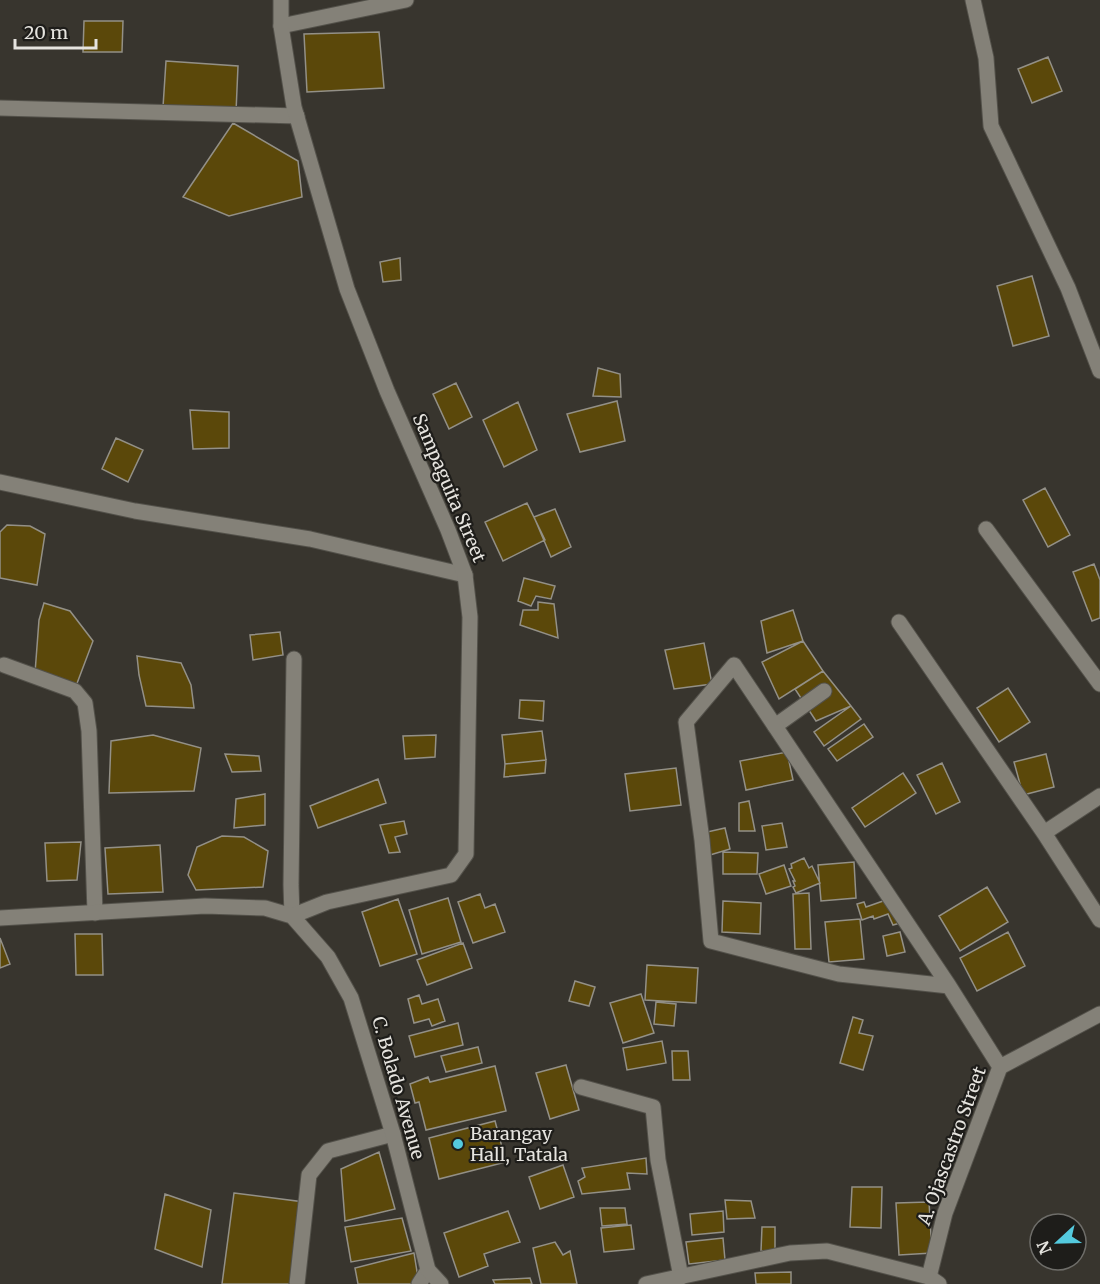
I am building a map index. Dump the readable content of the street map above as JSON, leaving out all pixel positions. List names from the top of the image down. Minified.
{"streets":{"street":["Sampaguita Street","C. Bolado Avenue","A. Ojascastro Street"]},"crossings":[["Sampaguita Street","C. Bolado Avenue"]],"places":["Barangay Hall, Tatala"],"scale_bar":"20 m","north":"left"}
